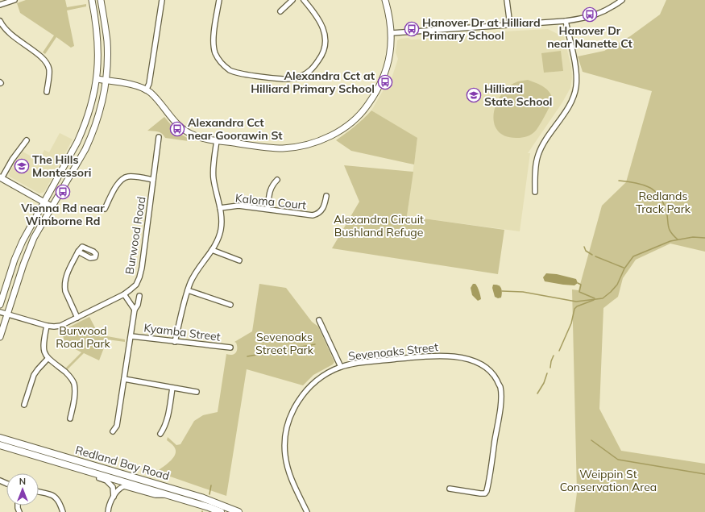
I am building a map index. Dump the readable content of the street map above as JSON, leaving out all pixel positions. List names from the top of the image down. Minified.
{"streets":{"main road":["Redland Bay Road"],"street":["Kaloma Court","Burwood Road","Kyamba Street","Sevenoaks Street"]},"parks":["Redlands Track Park","Alexandra Circuit Bushland Refuge","Burwood Road Park","Sevenoaks Street Park","Weippin St Conservation Area"],"places":{"bus stop":["Hanover Dr near Nanette Ct","Hanover Dr at Hilliard Primary School","Alexandra Cct at Hilliard Primary School","Alexandra Cct near Goorawin St","Vienna Rd near Wimborne Rd"],"school or university":["Hilliard State School","The Hills Montessori"]},"north":"top"}
